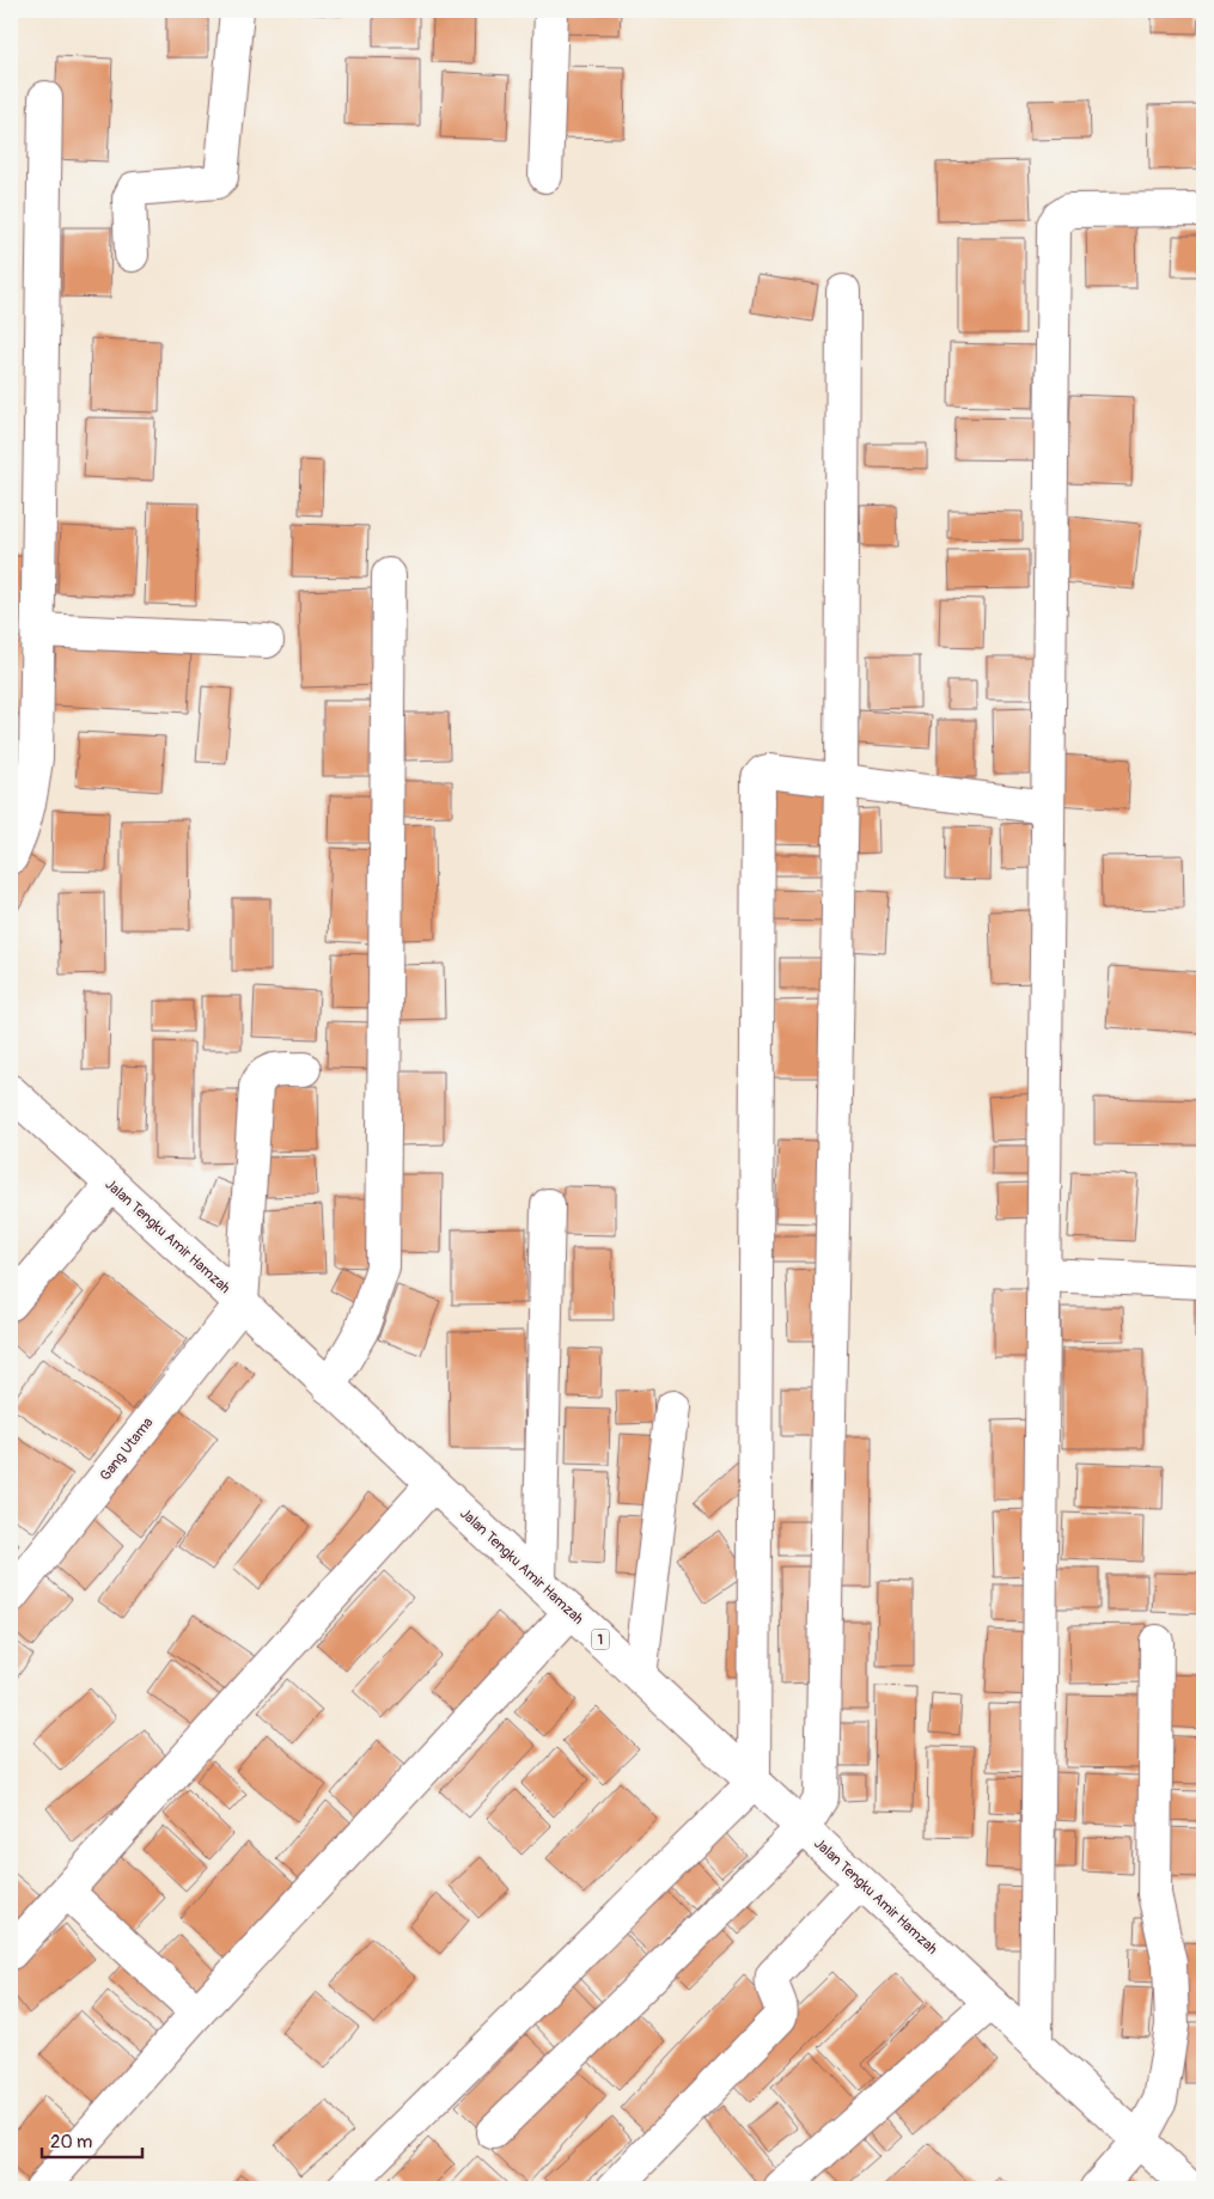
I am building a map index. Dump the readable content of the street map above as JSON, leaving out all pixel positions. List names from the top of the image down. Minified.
{"streets":{"street":["Jalan Tengku Amir Hamzah","Gang Utama","1"]},"crossings":[["Jalan Tengku Amir Hamzah","Gang Utama"]],"scale_bar":"20 m"}
